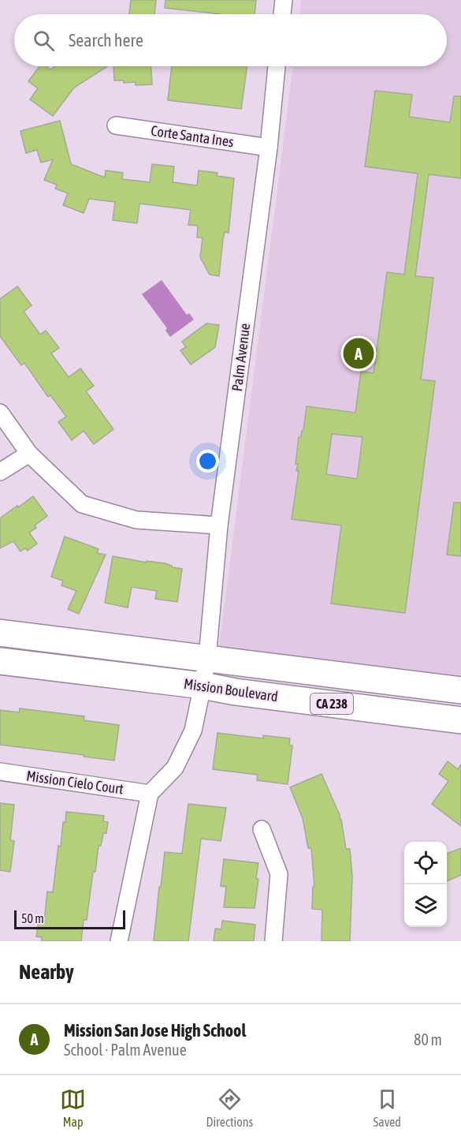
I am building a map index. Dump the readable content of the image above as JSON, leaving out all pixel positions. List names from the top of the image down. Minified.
{"streets":{"main road":["Mission Boulevard","CA 238"],"street":["Corte Santa Ines","Palm Avenue","Mission Cielo Court"]},"crossings":[["Corte Santa Ines","Palm Avenue"],["Palm Avenue","Mission Boulevard"],["Palm Avenue","Mission Cielo Court"]],"scale_bar":"50 m","page":{"search":"Search here","pins":"A","scale":"50 m","heading":"Nearby","list":[{"mark":"A","name":"Mission San Jose High School","note":"School · Palm Avenue","value":"80 m"}],"nav":["Map","Directions","Saved"]}}
